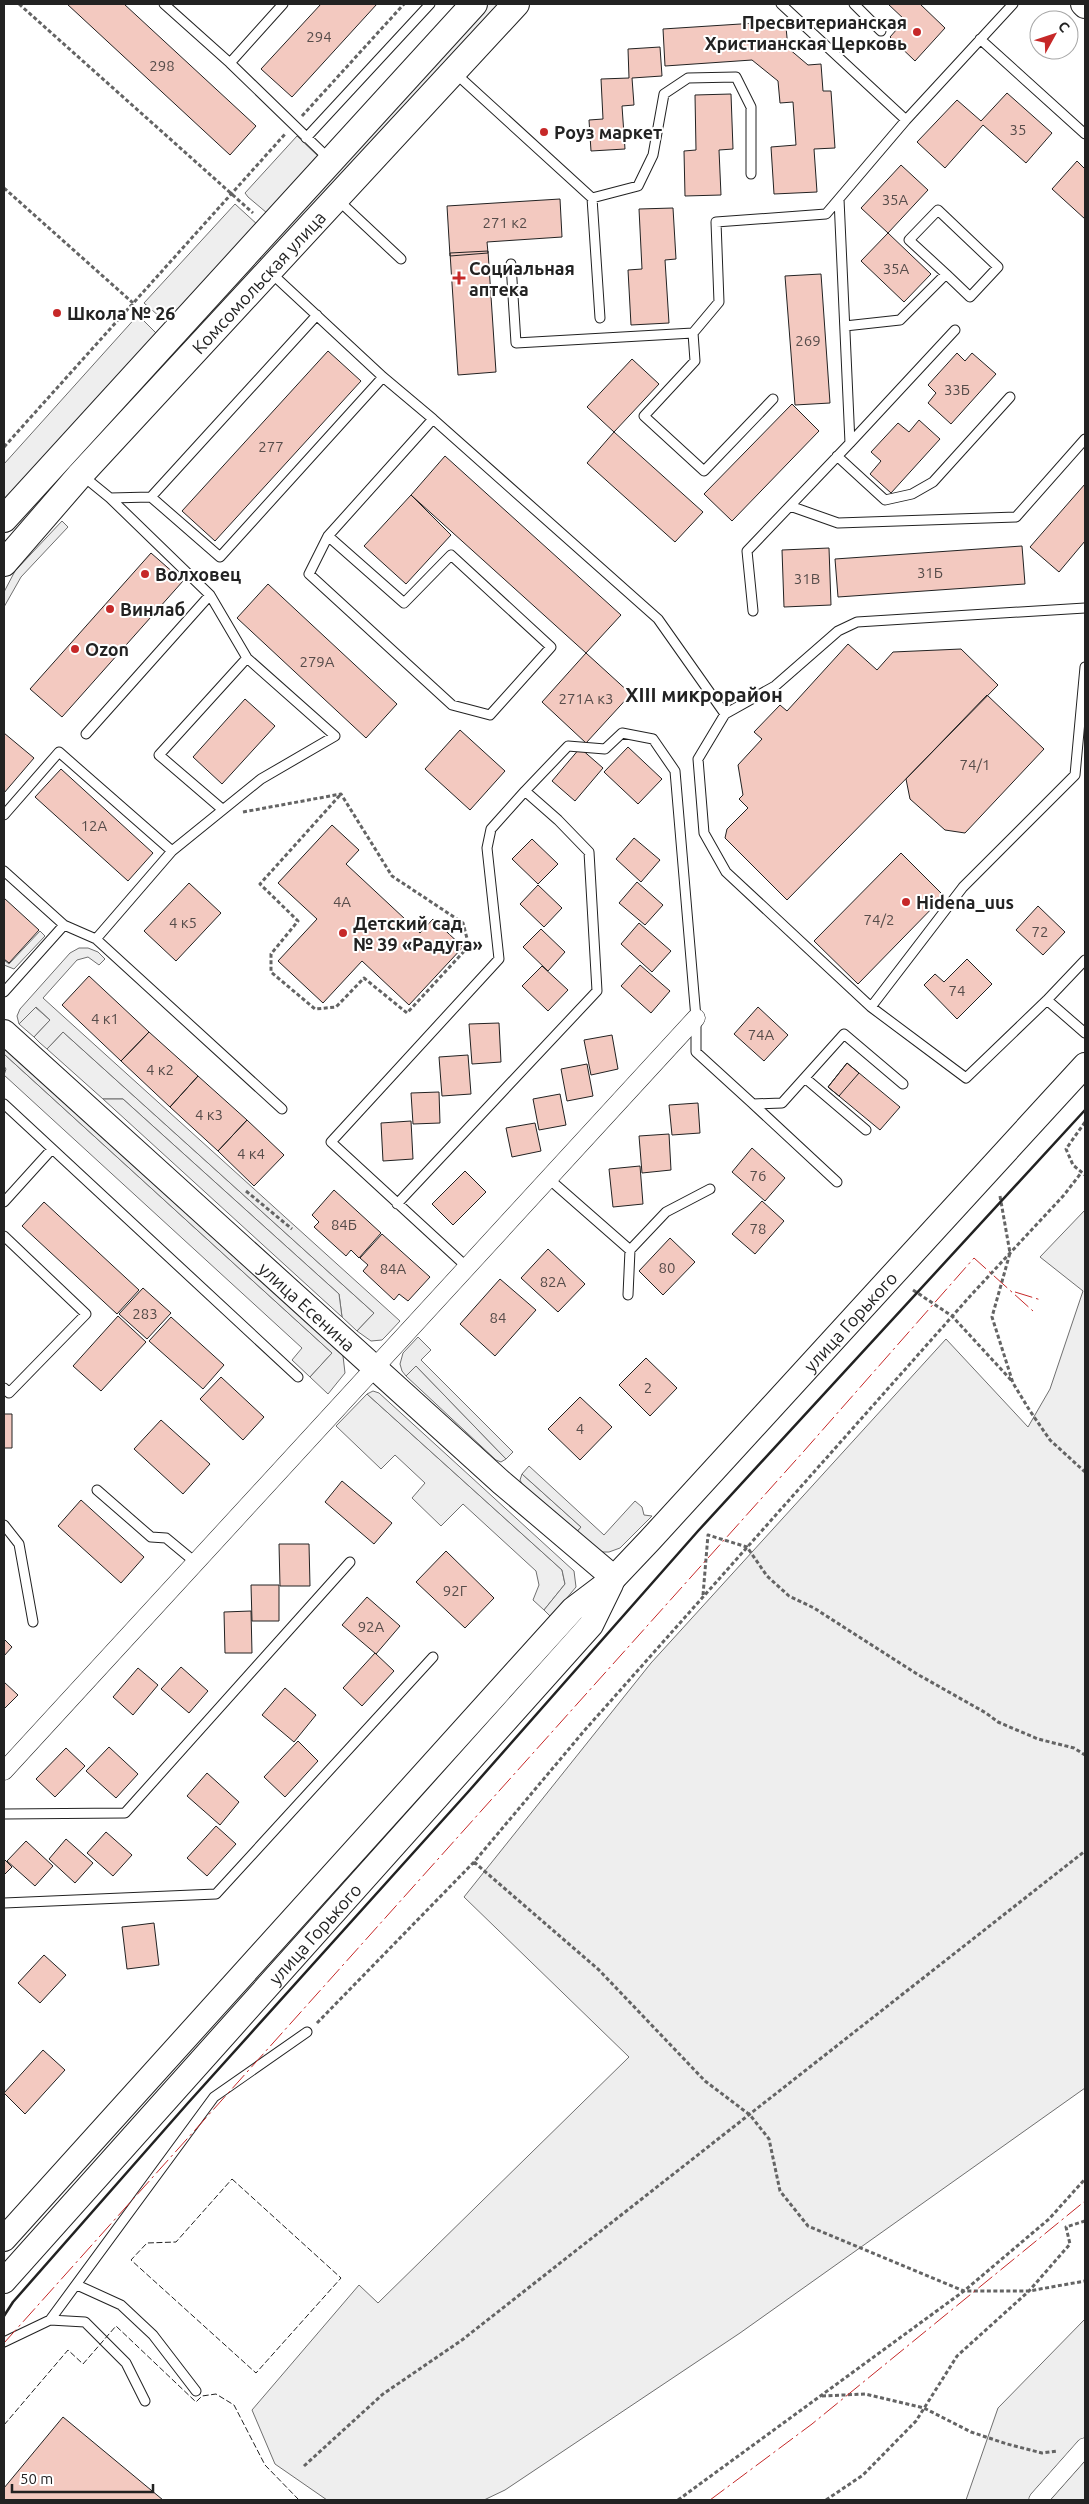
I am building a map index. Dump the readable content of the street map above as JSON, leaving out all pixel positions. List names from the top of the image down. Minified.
{"streets":{"main road":["Комсомольская улица","улица Есенина","улица Горького"]},"crossings":[["улица Есенина","улица Горького"]],"districts":["XIII микрорайон"],"places":{"other":["Пресвитерианская Христианская Церковь","Роуз маркет","Школа № 26","Волховец","Винлаб","Ozon","Hidena_uus","Детский сад № 39 «Радуга»"],"health":["Социальная аптека"]},"house_numbers":["294","298","35","35А","271 к2","35А","269","33Б","277","31Б","31В","279А","271А к3","74/1","12А","4А","74/2","4 к5","72","74","4 к1","74А","4 к2","4 к3","4 к4","76","84Б","78","80","84А","82А","283","84","2","4","92Г","92А"],"scale_bar":"50 m","north":"top right"}
